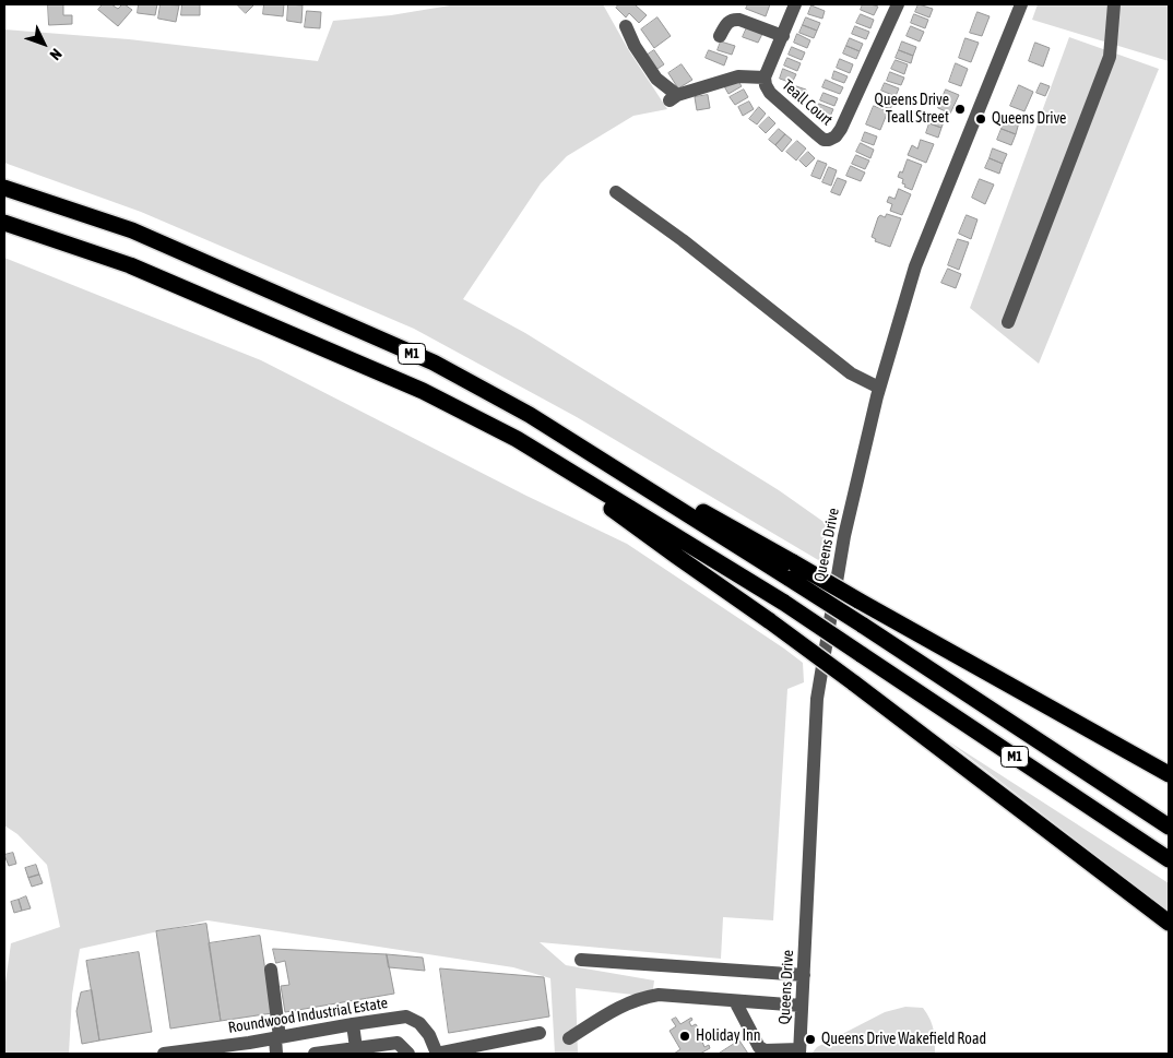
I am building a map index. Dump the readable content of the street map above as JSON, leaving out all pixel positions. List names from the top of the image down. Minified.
{"streets":{"highway":["M1"],"street":["Teall Court","Queens Drive","Roundwood Industrial Estate"]},"places":["Queens Drive Teall Street","Queens Drive","Holiday Inn","Queens Drive Wakefield Road"],"north":"bottom right"}
